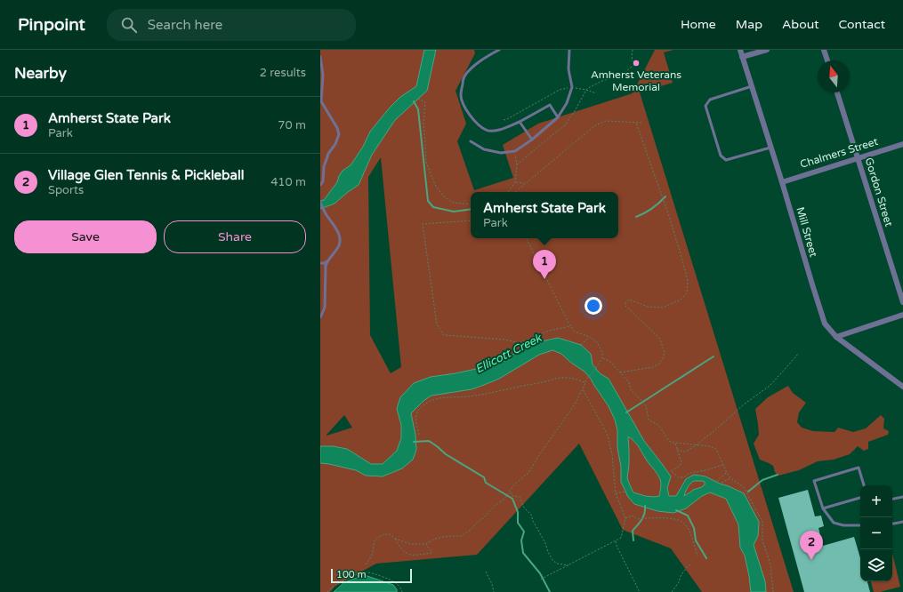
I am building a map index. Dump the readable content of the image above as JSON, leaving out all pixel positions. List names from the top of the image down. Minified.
{"streets":{"street":["Chalmers Street","Gordon Street","Mill Street"]},"crossings":[["Chalmers Street","Gordon Street"],["Chalmers Street","Mill Street"]],"water":["Ellicott Creek"],"places":["Amherst Veterans Memorial"],"scale_bar":"100 m","north":"top","page":{"header":"Pinpoint","search":"Search here","nav":["Home","Map","About","Contact"],"heading":["Nearby","2 results"],"list":[{"mark":"1","name":"Amherst State Park","note":"Park","value":"70 m"},{"mark":"2","name":"Village Glen Tennis & Pickleball","note":"Sports","value":"410 m"}],"popup":["Amherst State Park","Park"],"buttons":["Save","Share"],"pins":["1","2"],"map_buttons":["+","−"],"scale":"100 m"}}
